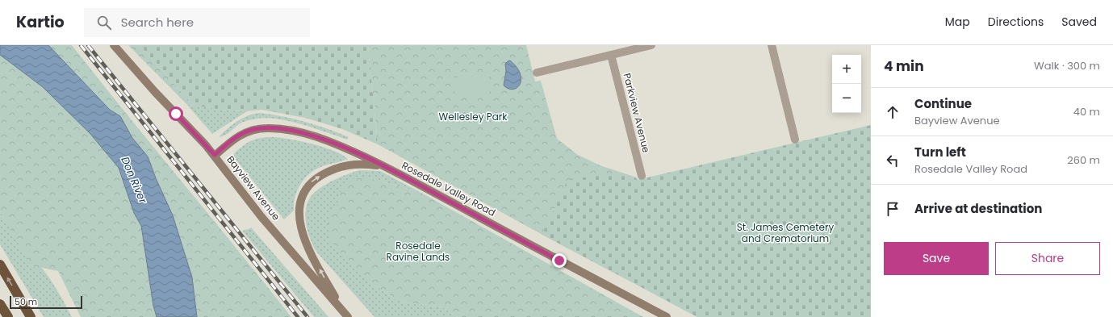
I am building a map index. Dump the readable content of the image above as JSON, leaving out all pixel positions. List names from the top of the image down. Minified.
{"streets":{"street":["Parkview Avenue","Bayview Avenue","Rosedale Valley Road"]},"crossings":[["Bayview Avenue","Rosedale Valley Road"]],"water":["Don River"],"parks":["Wellesley Park","St. James Cemetery and Crematorium","Rosedale Ravine Lands"],"scale_bar":"50 m","page":{"header":"Kartio","search":"Search here","nav":["Map","Directions","Saved"],"heading":["4 min","Walk · 300 m"],"map_buttons":["+","−"],"list":[["Continue","Bayview Avenue","40 m"],["Turn left","Rosedale Valley Road","260 m"],"Arrive at destination"],"buttons":["Save","Share"],"scale":"50 m"}}
